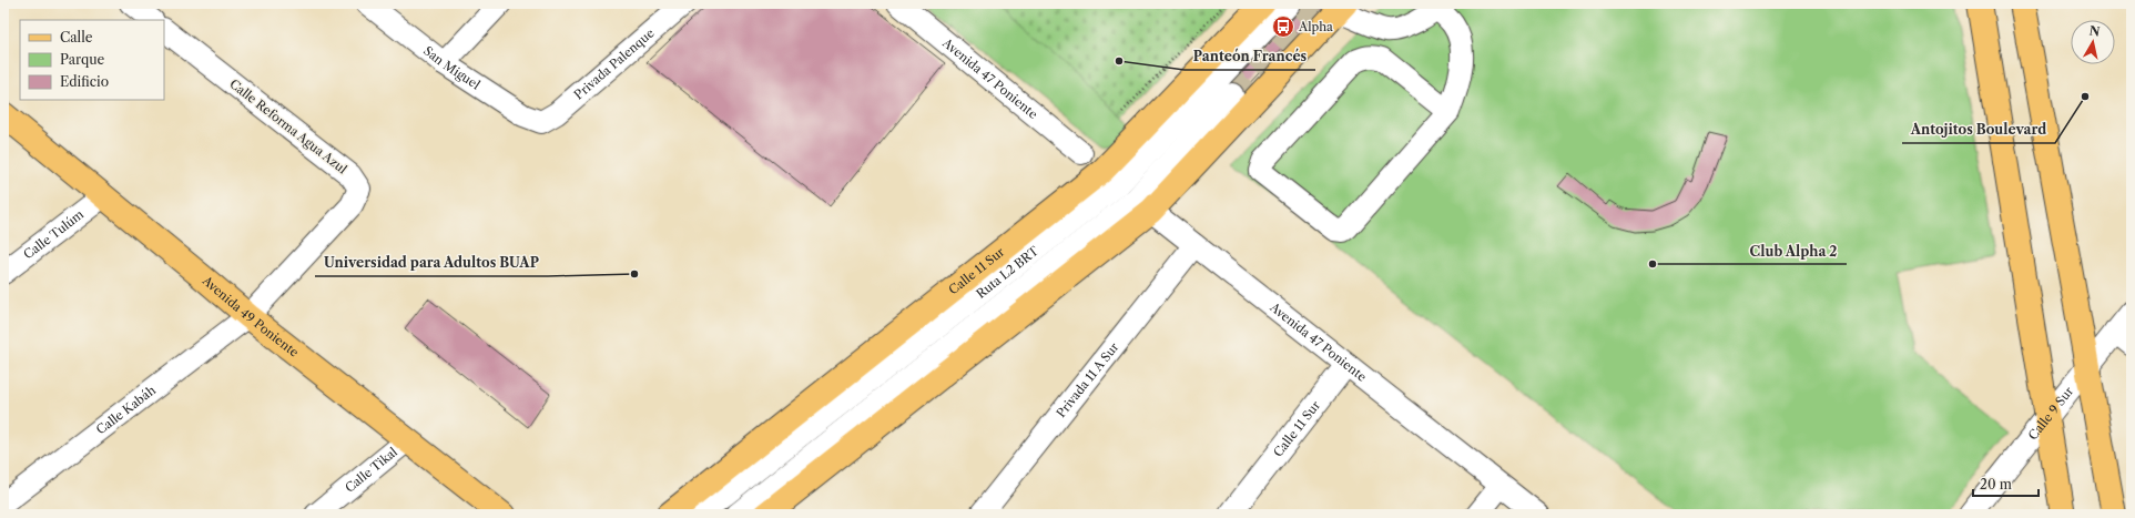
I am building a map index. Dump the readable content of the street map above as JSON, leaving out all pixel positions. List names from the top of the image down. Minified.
{"streets":{"main road":["Calle 11 Sur","Avenida 49 Poniente"],"street":["Privada Palenque","San Miguel","Avenida 47 Poniente","Calle Reforma Agua Azul","Calle Tulúm","Ruta L2 BRT","Privada 11 A Sur","Calle Kabáh","Calle 9 Sur","Calle Tikal"]},"crossings":[["Privada Palenque","San Miguel"],["Avenida 47 Poniente","Calle 11 Sur"],["Avenida 47 Poniente","Ruta L2 BRT"],["Avenida 47 Poniente","Privada 11 A Sur"],["Calle Reforma Agua Azul","Avenida 49 Poniente"],["Calle Reforma Agua Azul","Calle Kabáh"],["Calle Tulúm","Avenida 49 Poniente"],["Calle 11 Sur","Ruta L2 BRT"],["Avenida 49 Poniente","Calle Kabáh"],["Avenida 49 Poniente","Calle Tikal"]],"places":{"bus stop":["Alpha"],"other":["Panteón Francés","Antojitos Boulevard","Club Alpha 2","Universidad para Adultos BUAP"]},"legend":["Calle","Parque","Edificio"],"scale_bar":"20 m","north":"top"}
